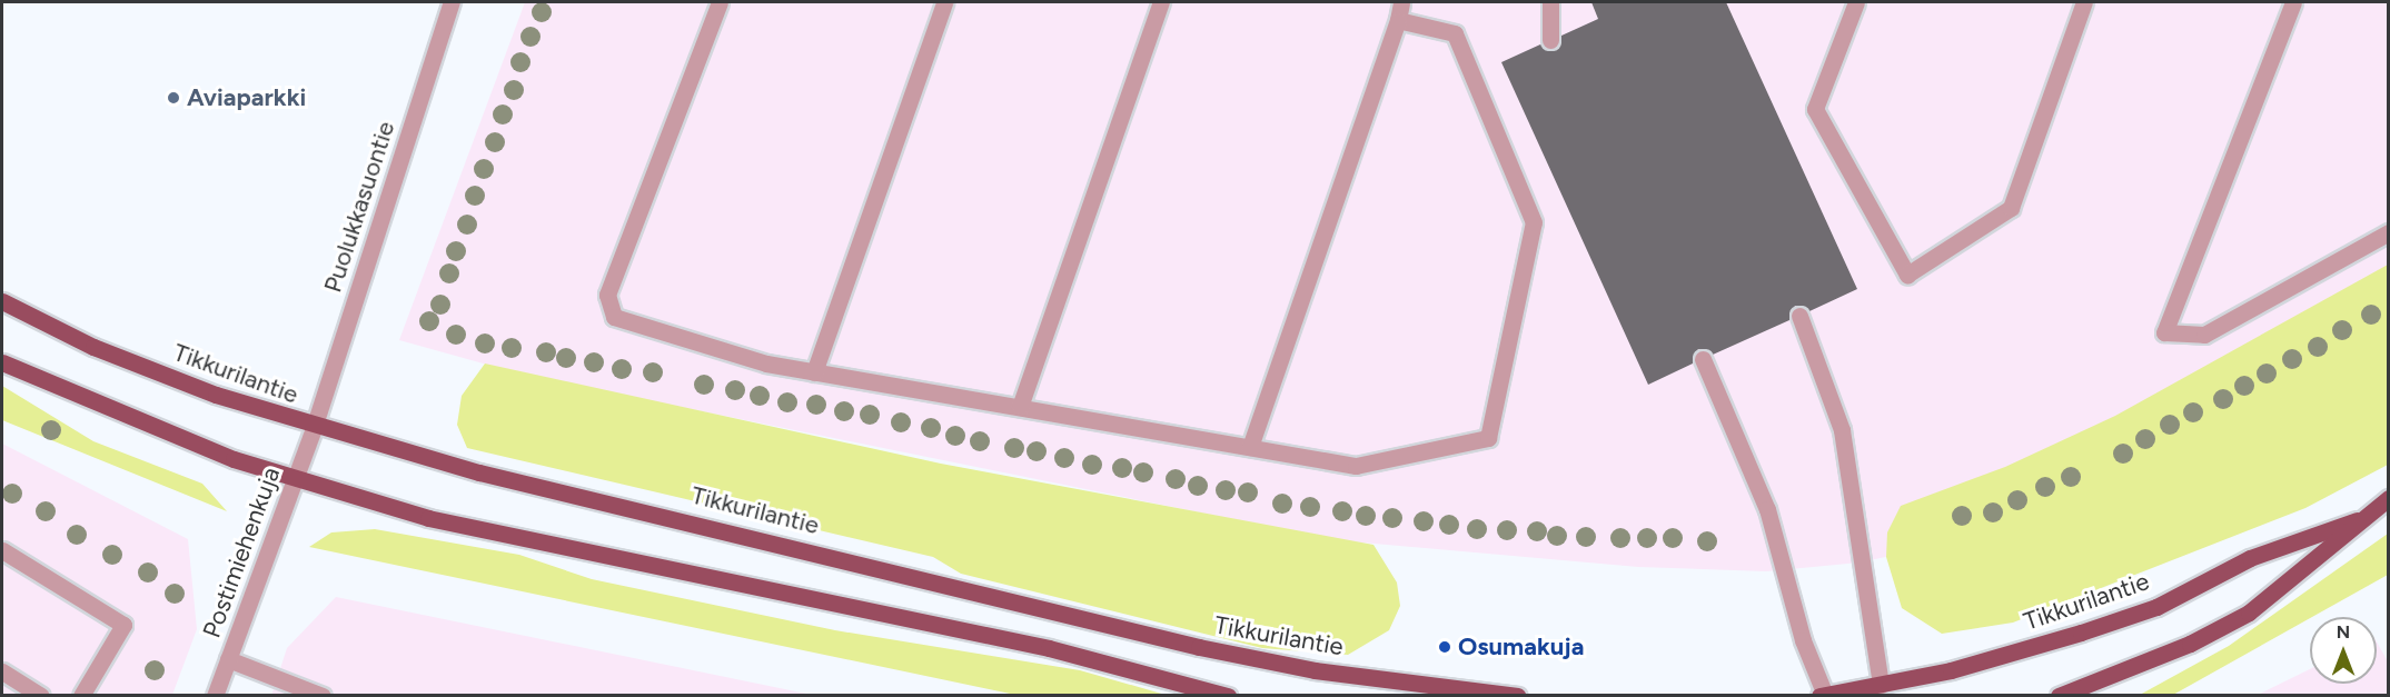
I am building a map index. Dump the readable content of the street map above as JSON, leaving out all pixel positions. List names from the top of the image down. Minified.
{"streets":{"main road":["Tikkurilantie"],"street":["Puolukkasuontie","Postimiehenkuja"]},"crossings":[["Puolukkasuontie","Tikkurilantie"],["Puolukkasuontie","Postimiehenkuja"],["Tikkurilantie","Postimiehenkuja"]],"places":["Aviaparkki","Osumakuja"],"north":"top"}
